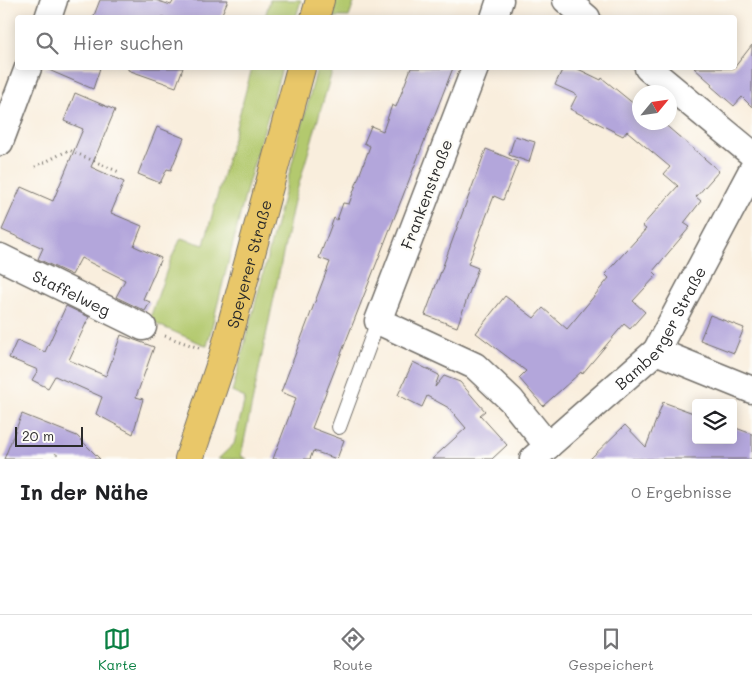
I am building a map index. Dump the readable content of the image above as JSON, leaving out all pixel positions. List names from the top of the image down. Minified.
{"streets":{"main road":["Speyerer Straße"],"street":["Frankenstraße","Staffelweg","Bamberger Straße"]},"scale_bar":"20 m","north":"top right","page":{"search":"Hier suchen","scale":"20 m","heading":["In der Nähe","0 Ergebnisse"],"nav":["Karte","Route","Gespeichert"]}}
